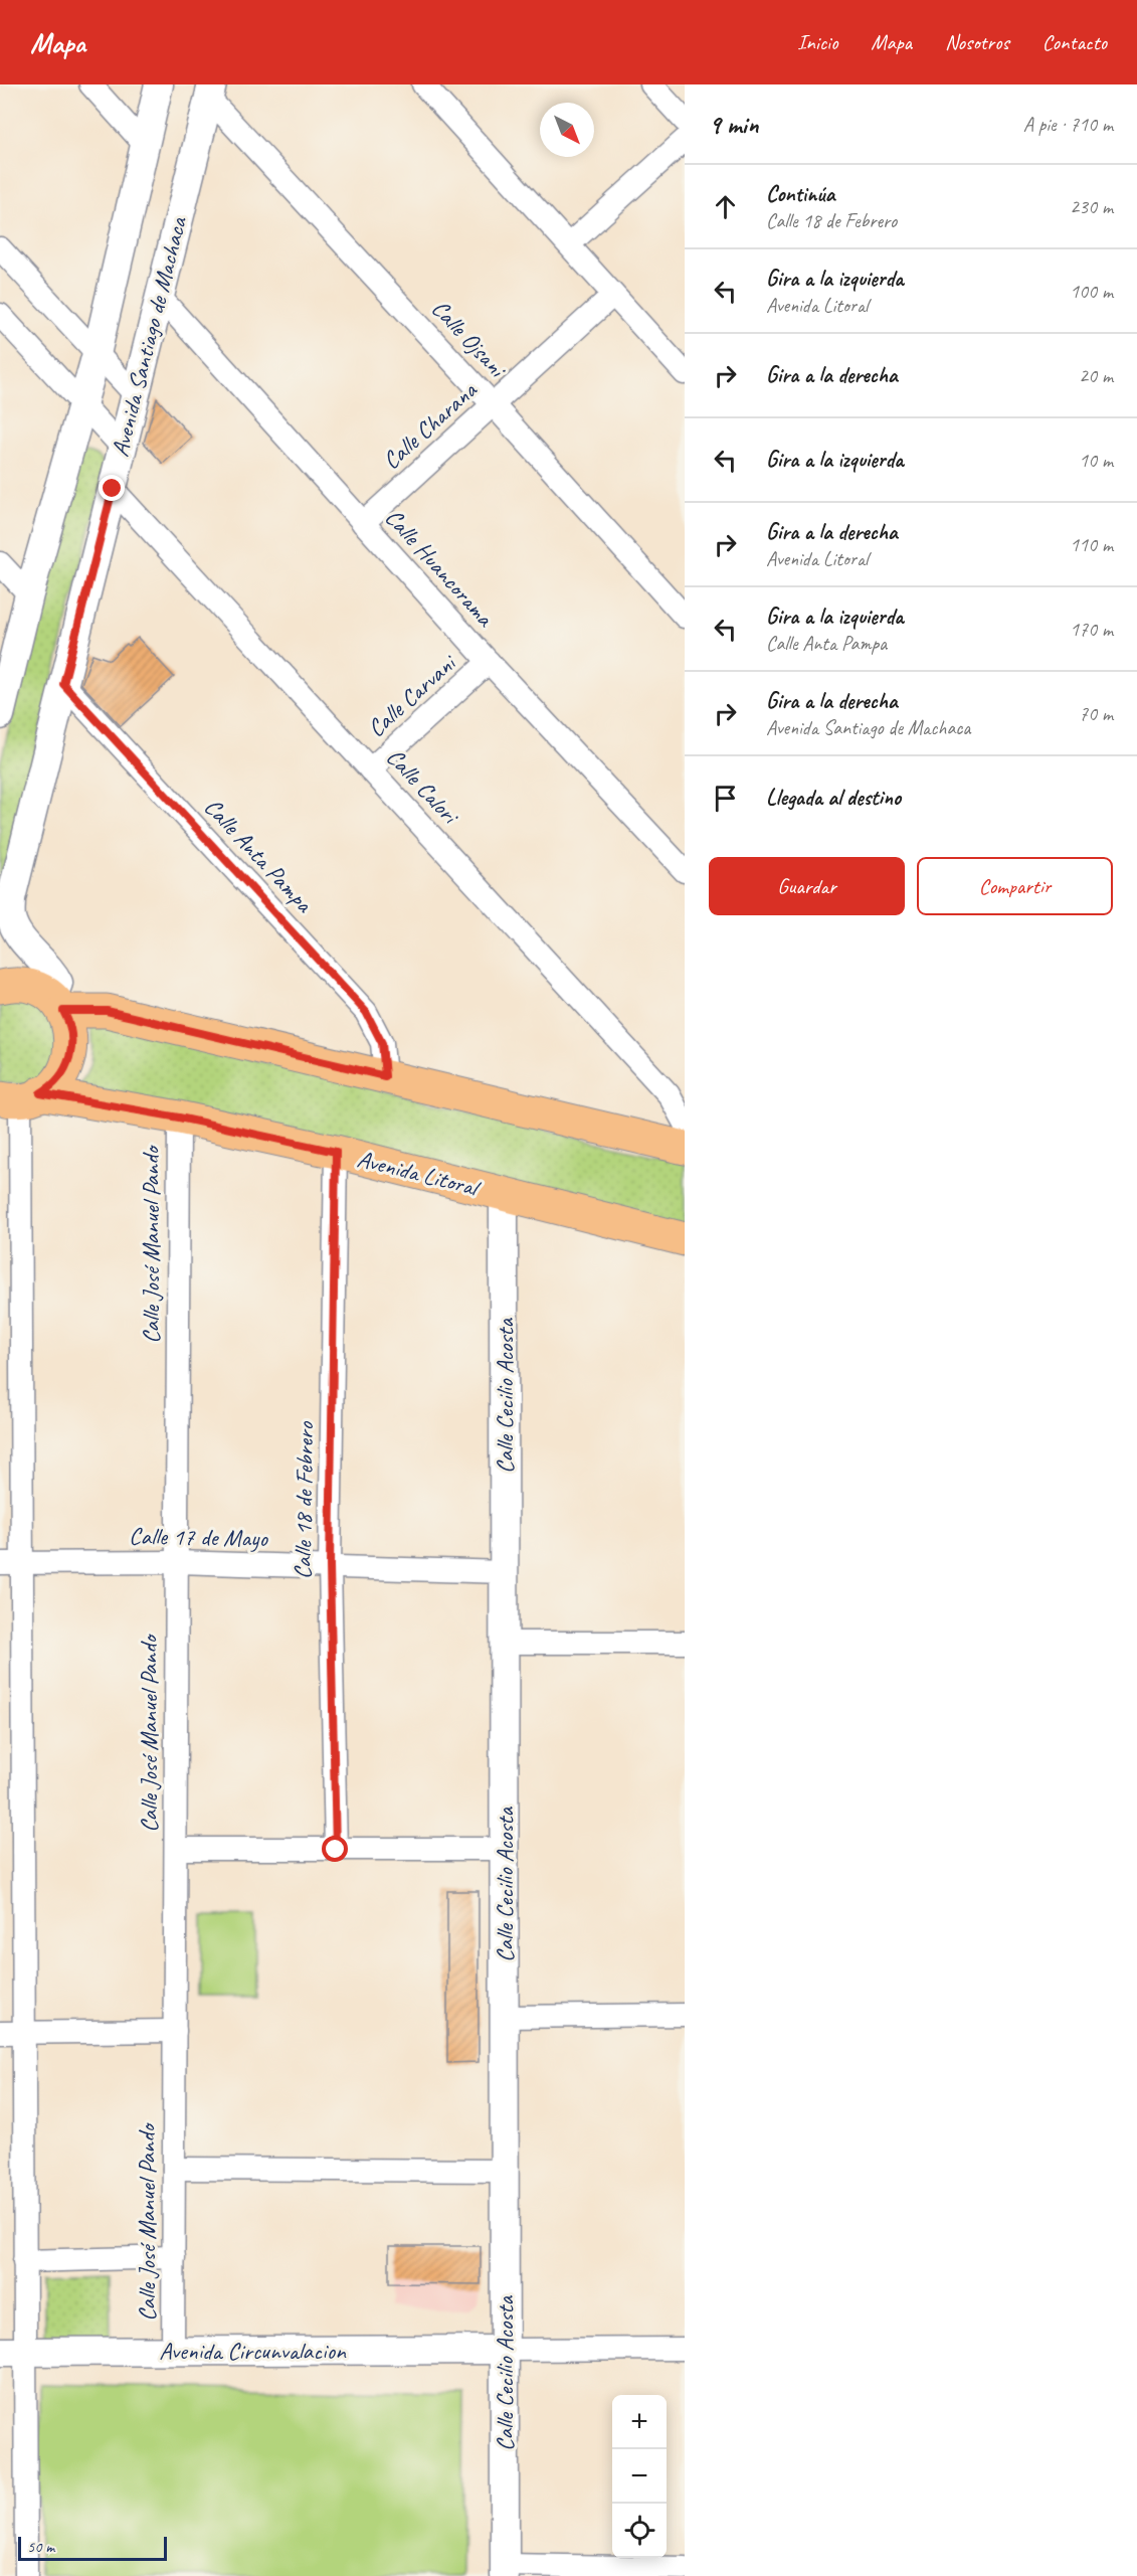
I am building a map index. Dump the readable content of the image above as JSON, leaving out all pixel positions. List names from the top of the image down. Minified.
{"streets":{"main road":["Avenida Litoral"],"street":["Avenida Santiago de Machaca","Calle Ojsani","Calle Charana","Calle Huancorama","Calle Carvani","Calle Calori","Calle Anta Pampa","Calle José Manuel Pando","Calle Cecilio Acosta","Calle 18 de Febrero","Calle 17 de Mayo","Avenida Circunvalacion"]},"crossings":[["Avenida Santiago de Machaca","Calle Ojsani"],["Avenida Santiago de Machaca","Calle Huancorama"],["Avenida Santiago de Machaca","Calle Calori"],["Avenida Santiago de Machaca","Calle Anta Pampa"],["Calle Ojsani","Calle Charana"],["Calle Charana","Calle Huancorama"],["Calle Huancorama","Calle Carvani"],["Calle Carvani","Calle Calori"],["Avenida Litoral","Calle José Manuel Pando"],["Avenida Litoral","Calle Cecilio Acosta"],["Avenida Litoral","Calle 18 de Febrero"],["Calle José Manuel Pando","Calle 17 de Mayo"],["Calle José Manuel Pando","Avenida Circunvalacion"],["Calle Cecilio Acosta","Calle 17 de Mayo"],["Calle Cecilio Acosta","Avenida Circunvalacion"],["Calle 18 de Febrero","Calle 17 de Mayo"]],"scale_bar":"50 m","north":"bottom right","page":{"header":"Mapa","nav":["Inicio","Mapa","Nosotros","Contacto"],"heading":["9 min","A pie · 710 m"],"list":[["Continúa","Calle 18 de Febrero","230 m"],["Gira a la izquierda","Avenida Litoral","100 m"],["Gira a la derecha","20 m"],["Gira a la izquierda","10 m"],["Gira a la derecha","Avenida Litoral","110 m"],["Gira a la izquierda","Calle Anta Pampa","170 m"],["Gira a la derecha","Avenida Santiago de Machaca","70 m"],"Llegada al destino"],"buttons":["Guardar","Compartir"],"map_buttons":["+","−"],"scale":"50 m"}}
